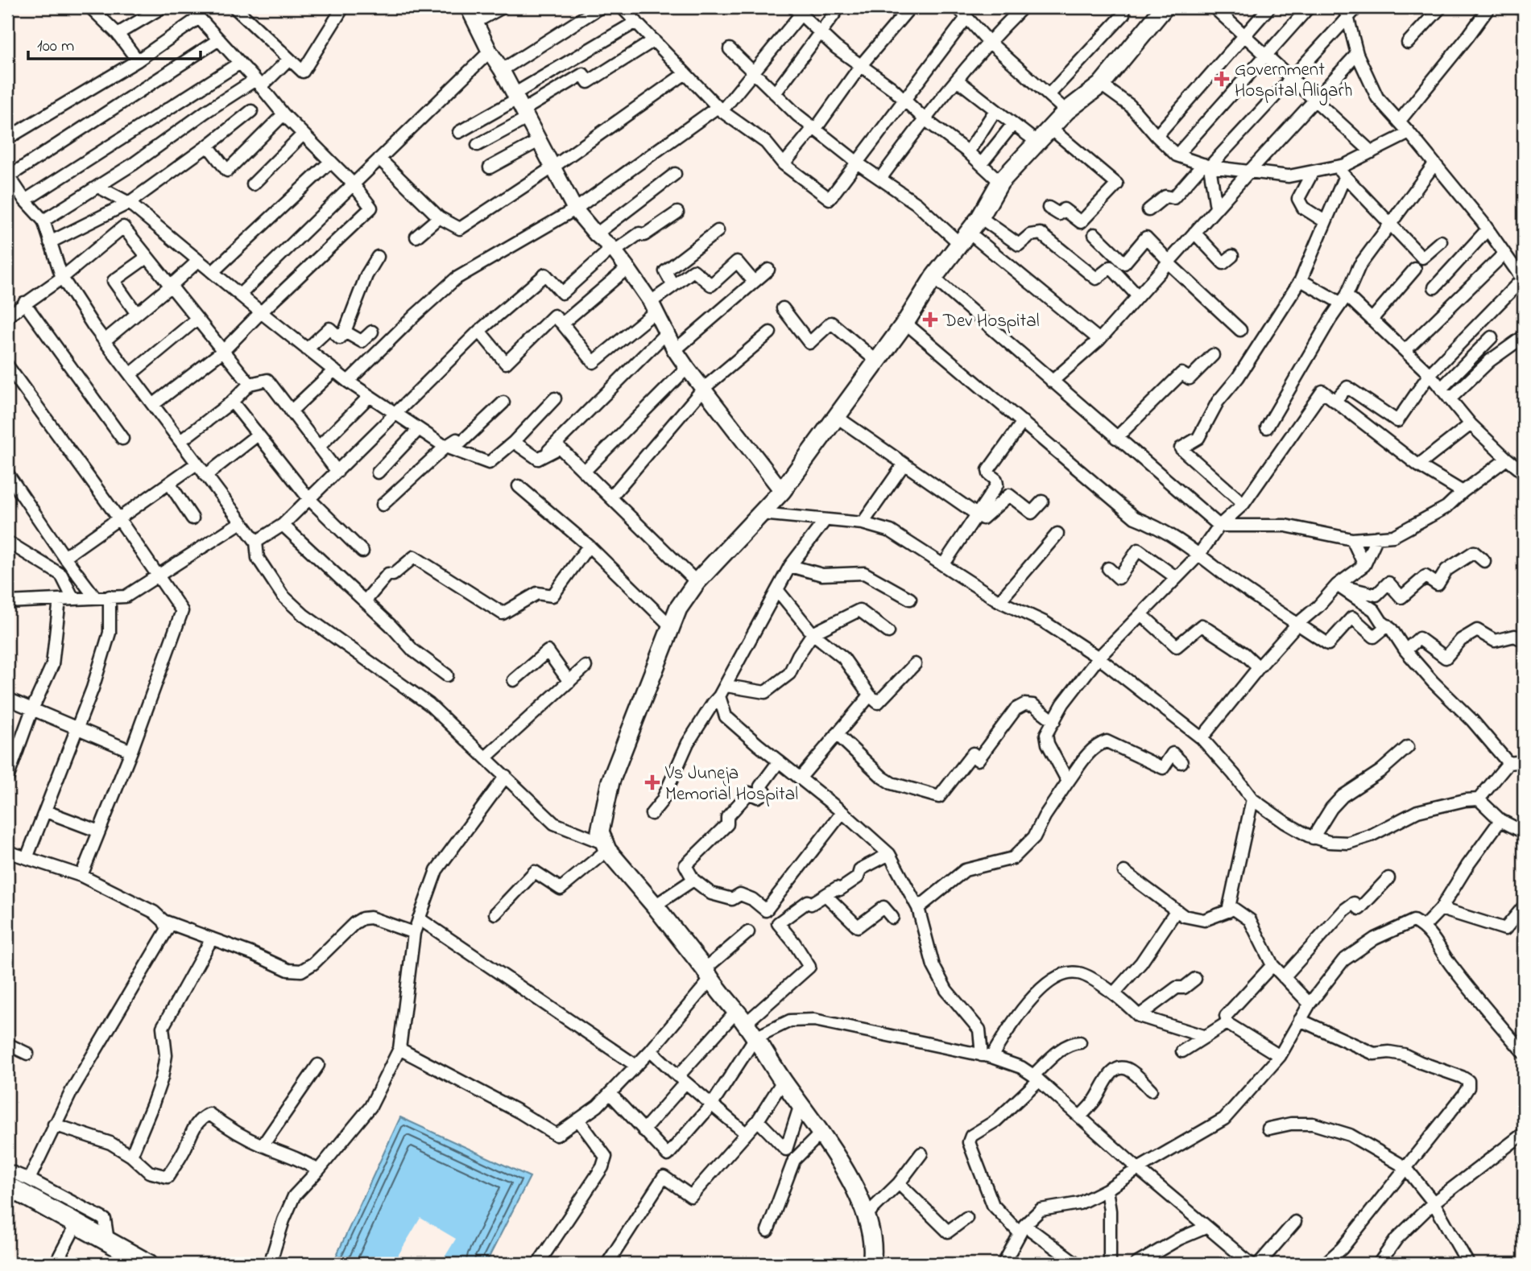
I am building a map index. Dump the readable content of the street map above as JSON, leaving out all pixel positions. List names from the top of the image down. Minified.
{"places":{"health":["Government Hospital Aligarh","Dev Hospital","Vs Juneja Memorial Hospital"]},"scale_bar":"100 m"}
